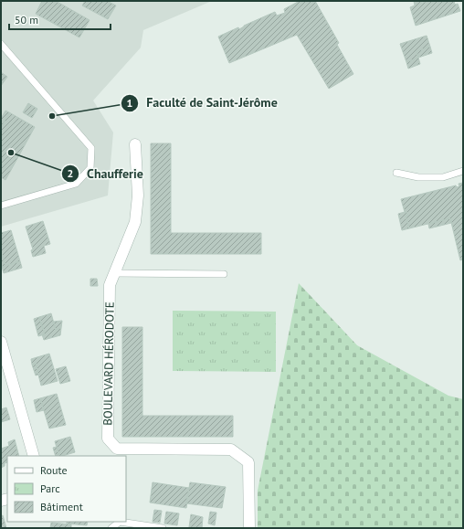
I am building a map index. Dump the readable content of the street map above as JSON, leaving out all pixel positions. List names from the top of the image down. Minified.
{"streets":{"street":["BOULEVARD HÉRODOTE"]},"places":["Faculté de Saint-Jérôme","Chaufferie"],"legend":["Route","Parc","Bâtiment"],"scale_bar":"50 m"}
